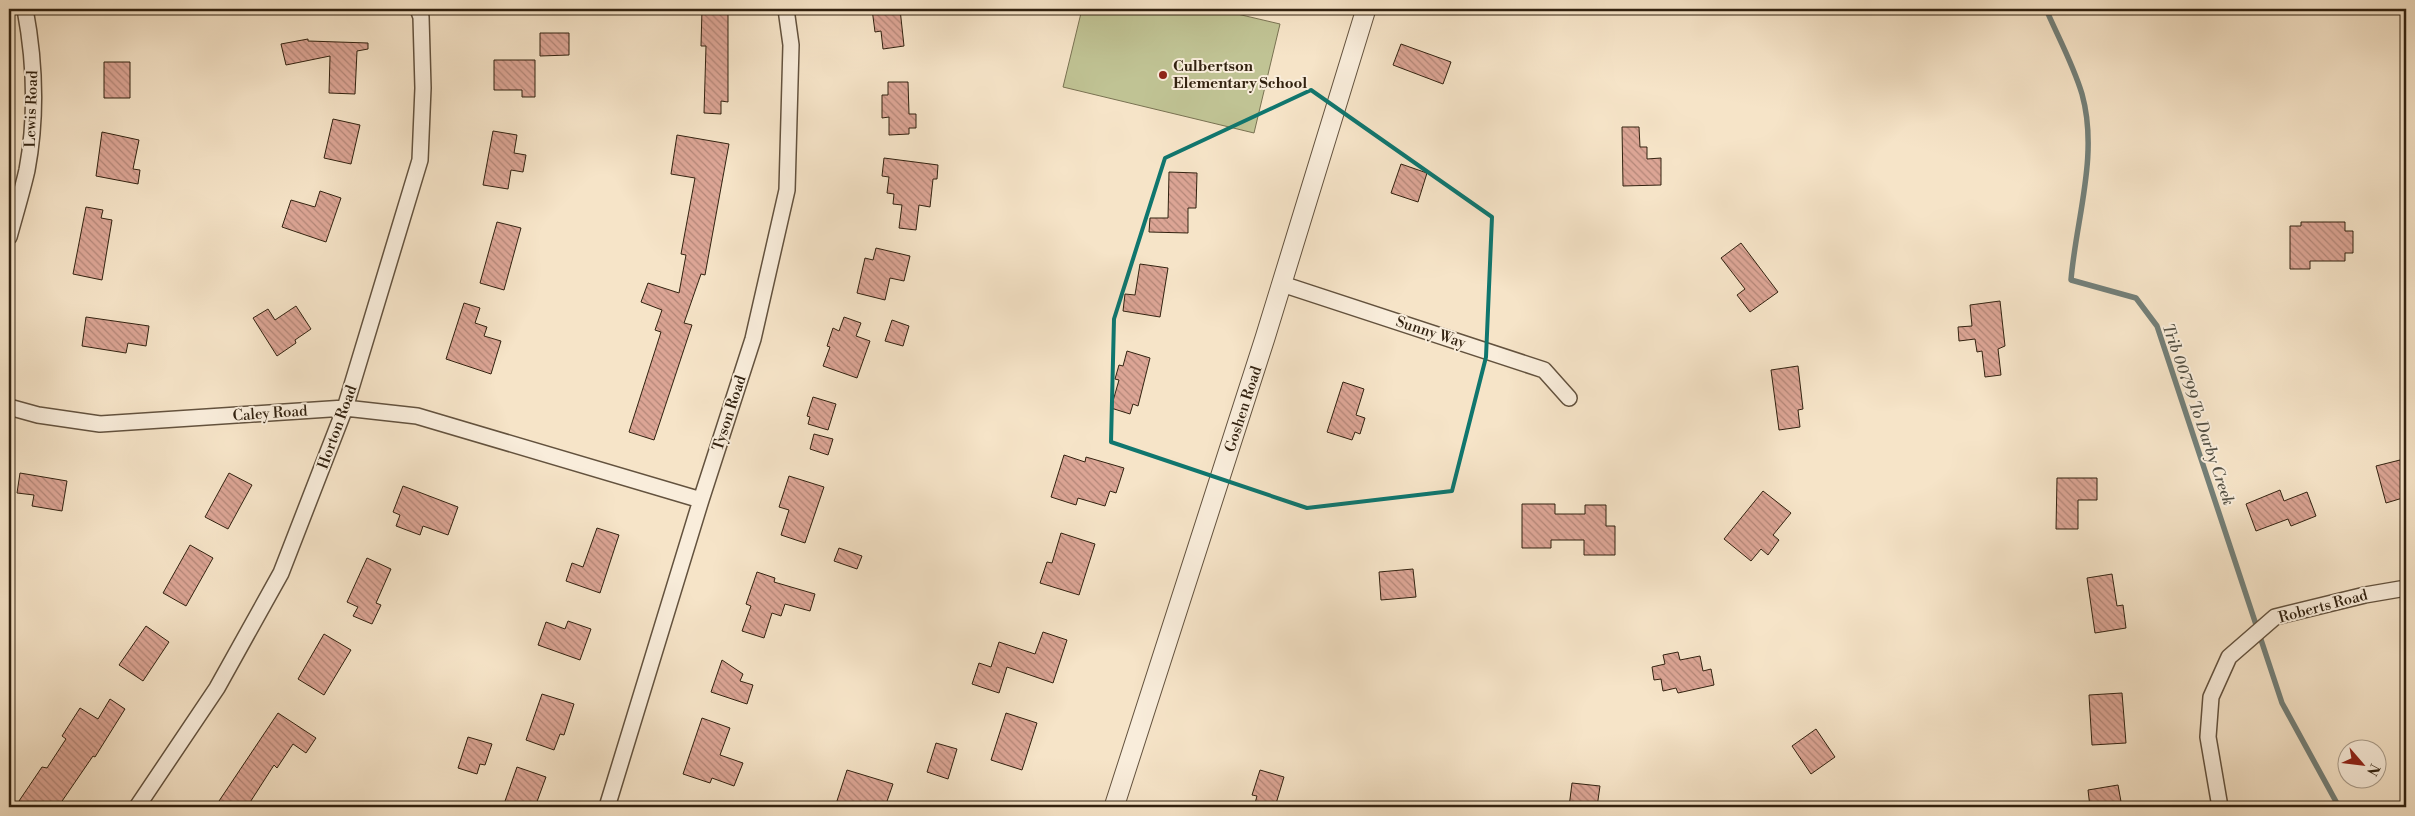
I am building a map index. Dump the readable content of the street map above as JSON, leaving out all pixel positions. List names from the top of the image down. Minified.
{"streets":{"street":["Lewis Road","Sunny Way","Goshen Road","Caley Road","Tyson Road","Horton Road","Roberts Road"]},"crossings":[["Sunny Way","Goshen Road"],["Caley Road","Tyson Road"],["Caley Road","Horton Road"]],"water":["Trib 00799 To Darby Creek"],"places":["Culbertson Elementary School"],"north":"bottom right"}
